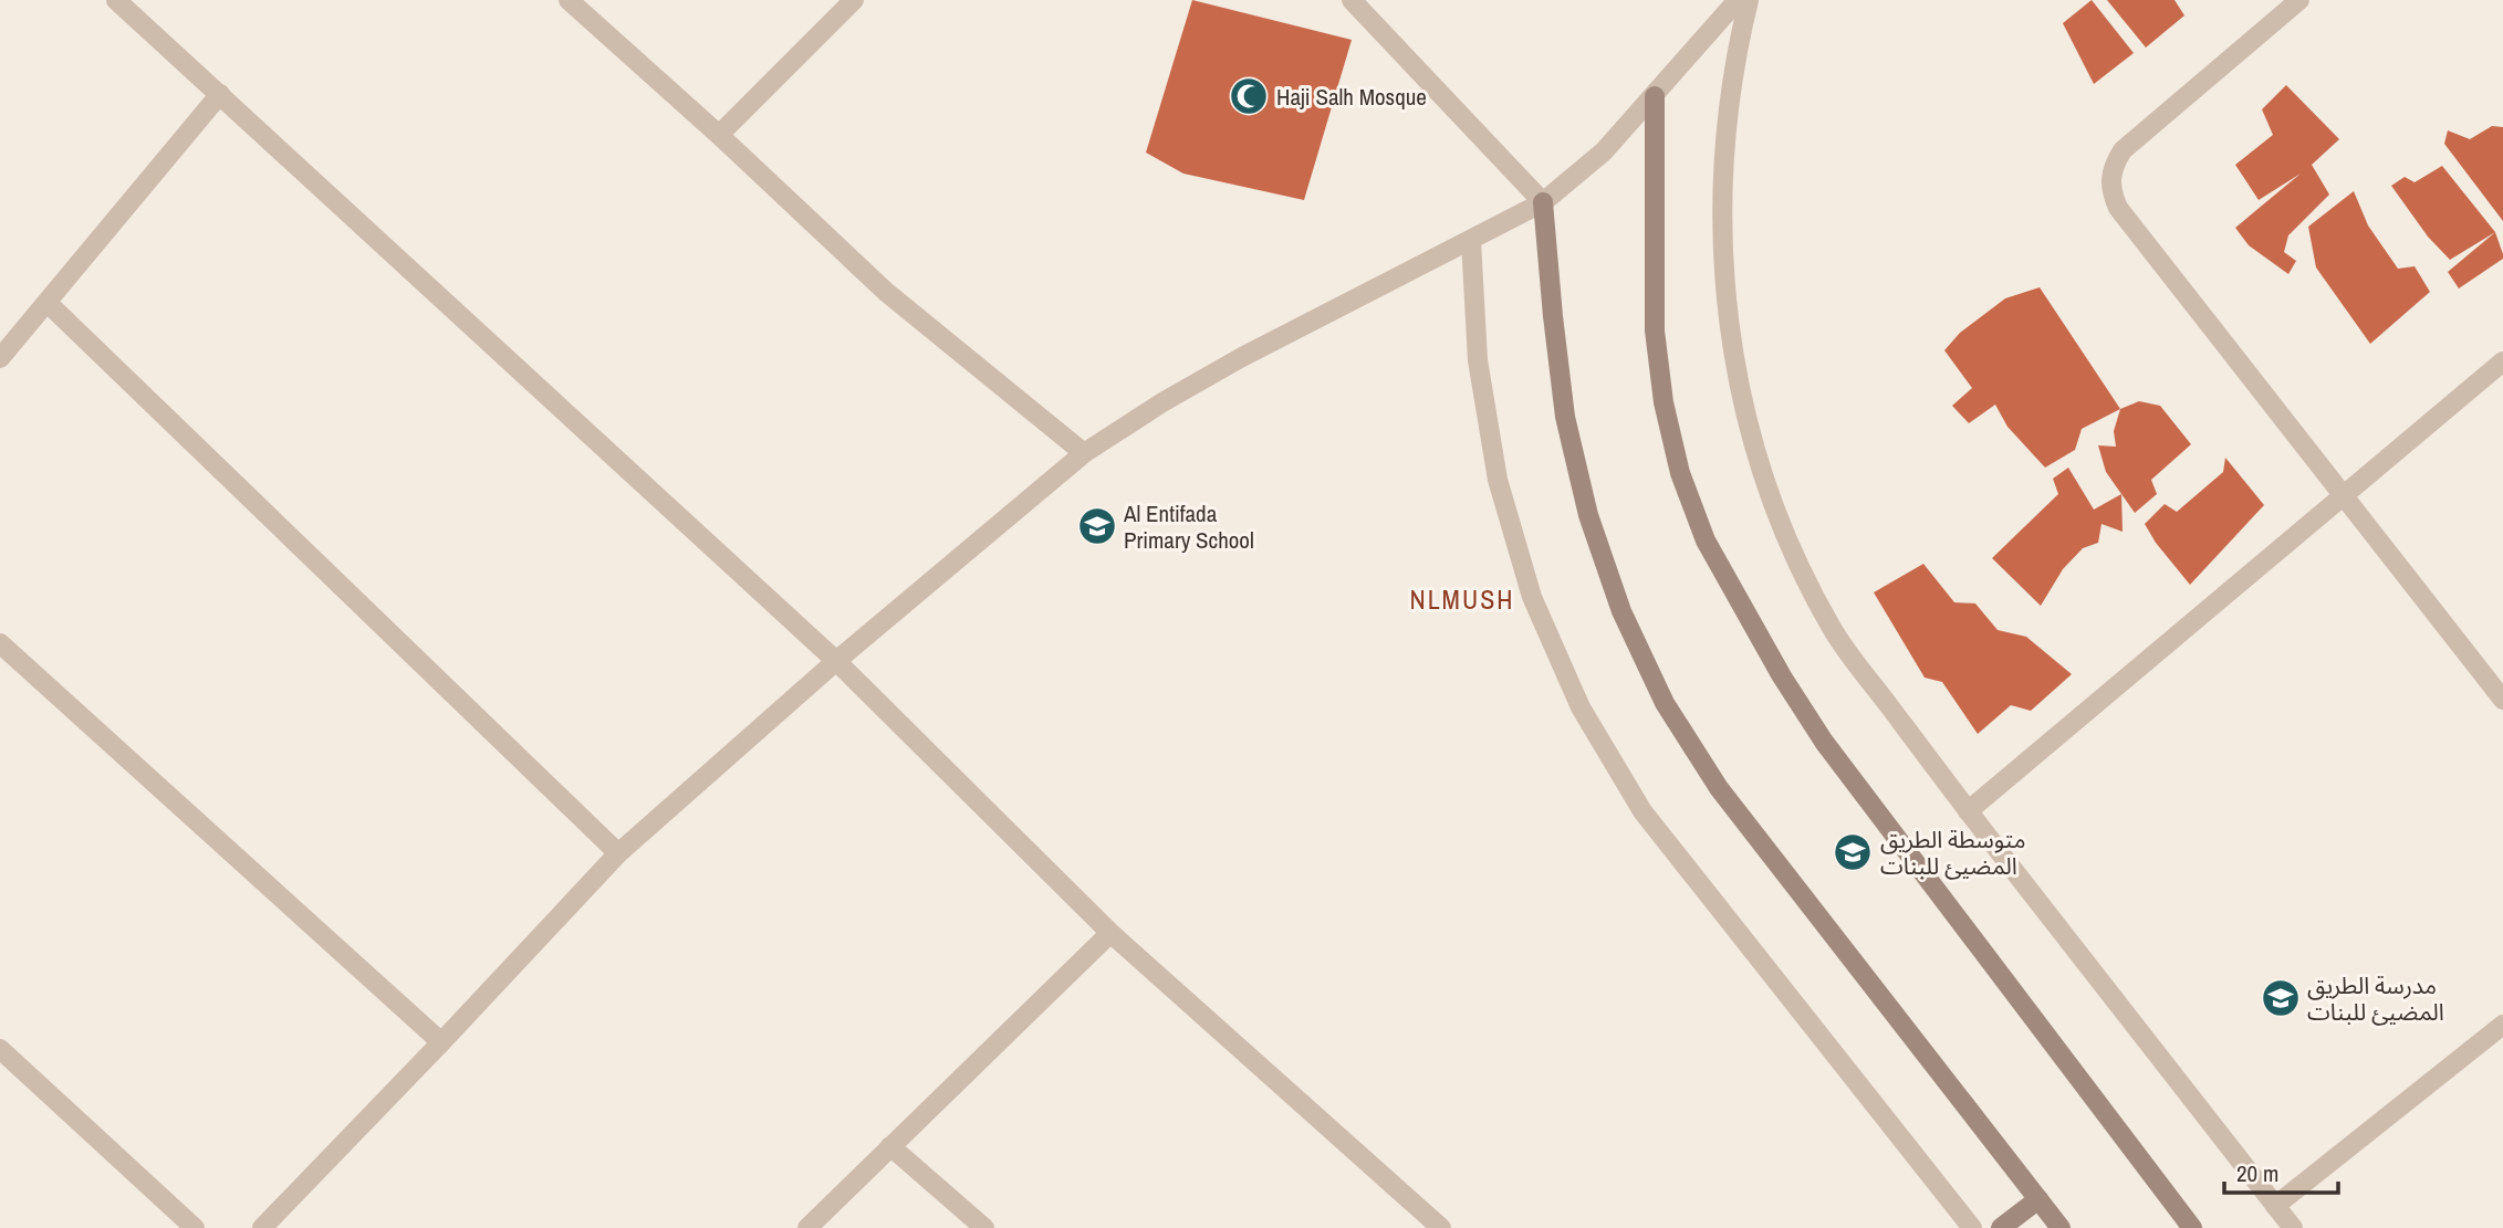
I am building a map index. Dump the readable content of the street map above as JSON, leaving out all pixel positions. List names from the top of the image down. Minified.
{"districts":["NLMUSH"],"places":{"mosque":["Haji Salh Mosque"],"school or university":["Al Entifada Primary School","متوسطة الطريق المضيئ للبنات","مدرسة الطريق المضيئ للبنات"]},"scale_bar":"20 m"}
